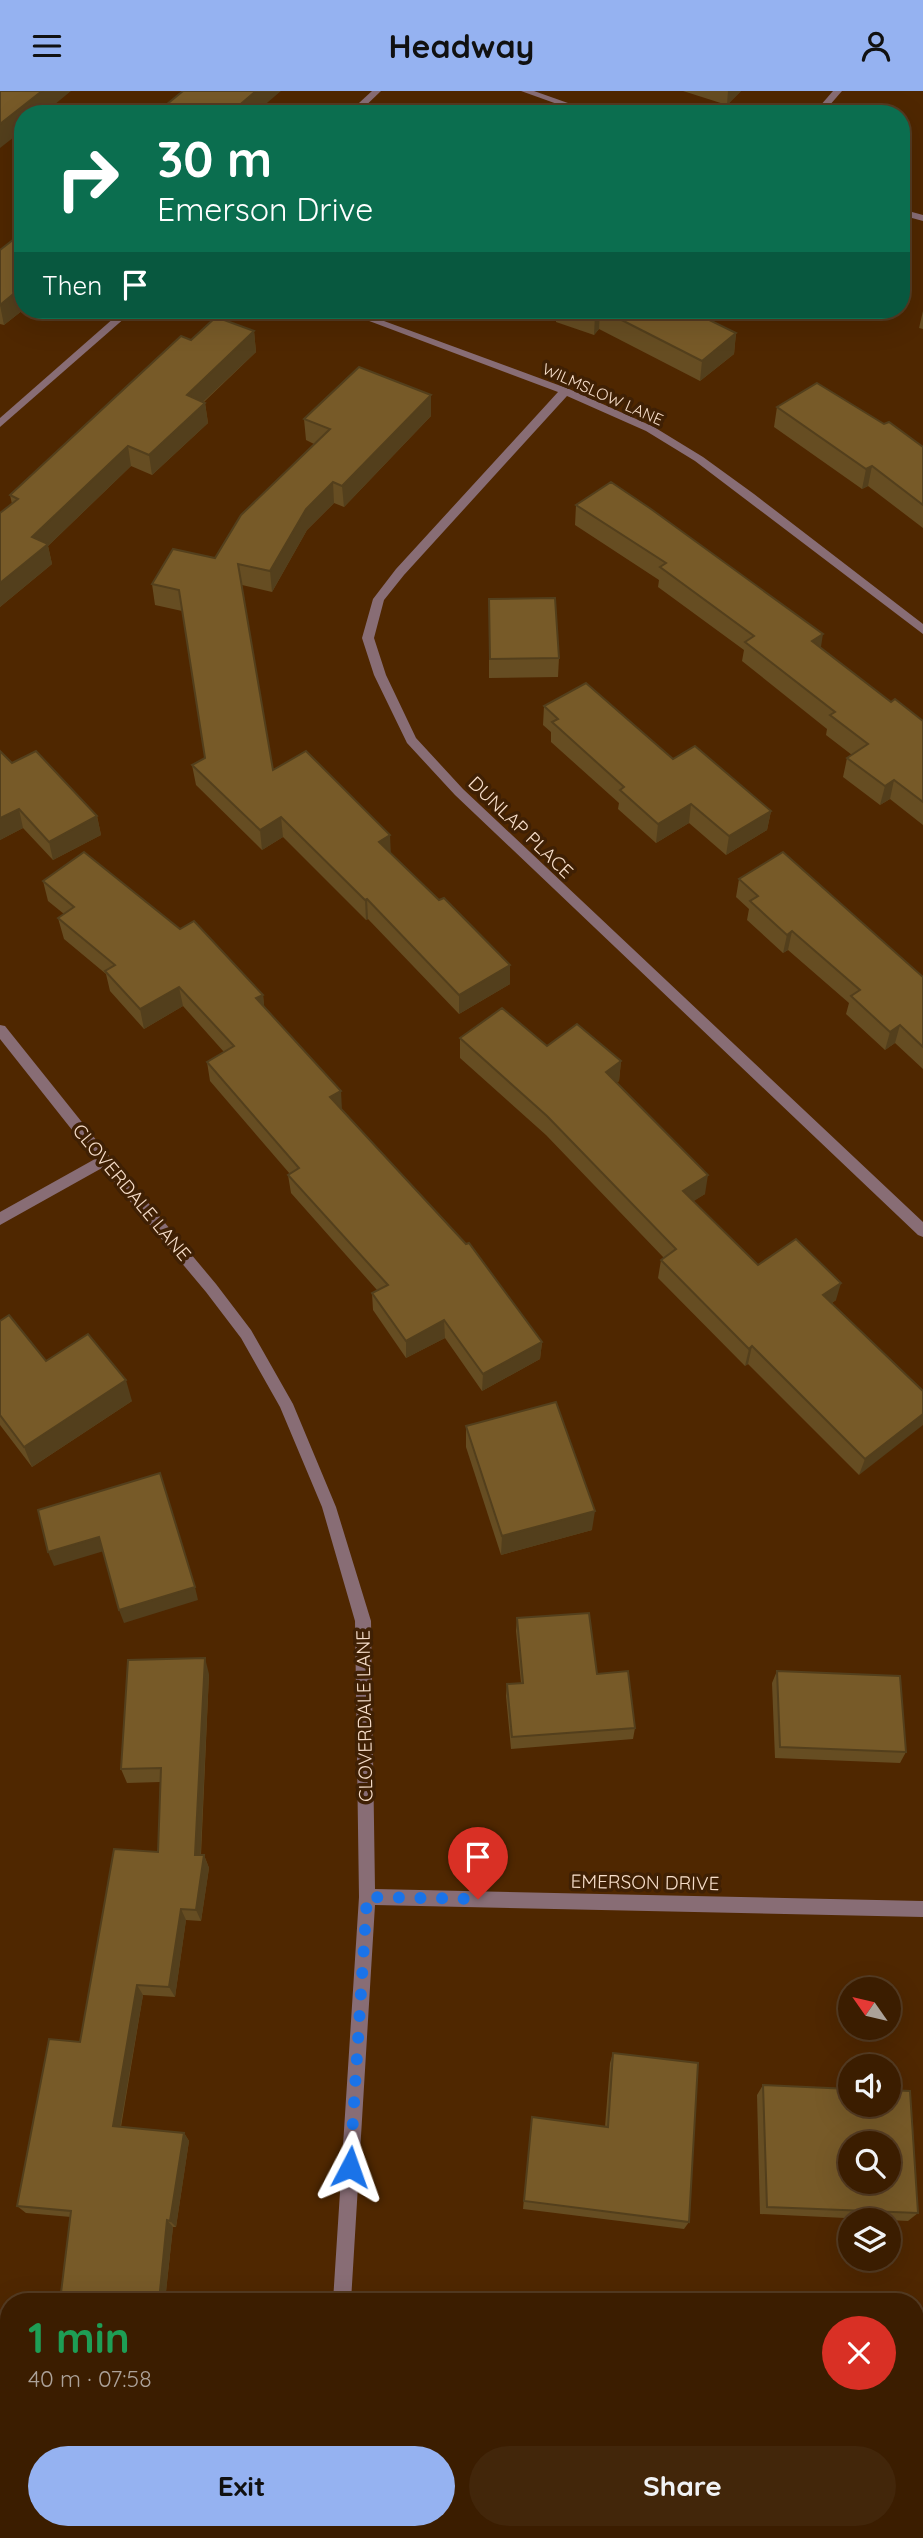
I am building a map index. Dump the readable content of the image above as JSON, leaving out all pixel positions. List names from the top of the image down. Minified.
{"streets":{"street":["WILMSLOW LANE","DUNLAP PLACE","CLOVERDALE LANE","EMERSON DRIVE"]},"crossings":[["WILMSLOW LANE","DUNLAP PLACE"],["CLOVERDALE LANE","EMERSON DRIVE"]],"north":"top left","page":{"header":"Headway","turn":["30 m","Emerson Drive"],"then":"Then","heading":["1 min","40 m · 07:58"],"buttons":["Exit","Share"]}}
